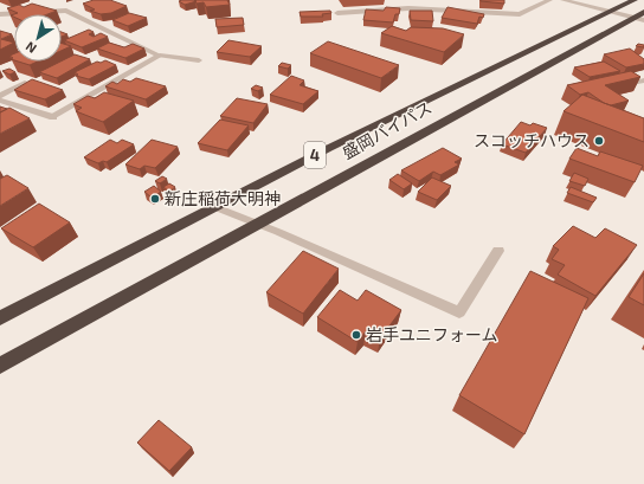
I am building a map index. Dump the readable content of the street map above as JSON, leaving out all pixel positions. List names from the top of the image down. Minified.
{"streets":{"highway":["盛岡バイパス","4"]},"places":["スコッチハウス","新庄稲荷大明神","岩手ユニフォーム"],"north":"bottom left"}
